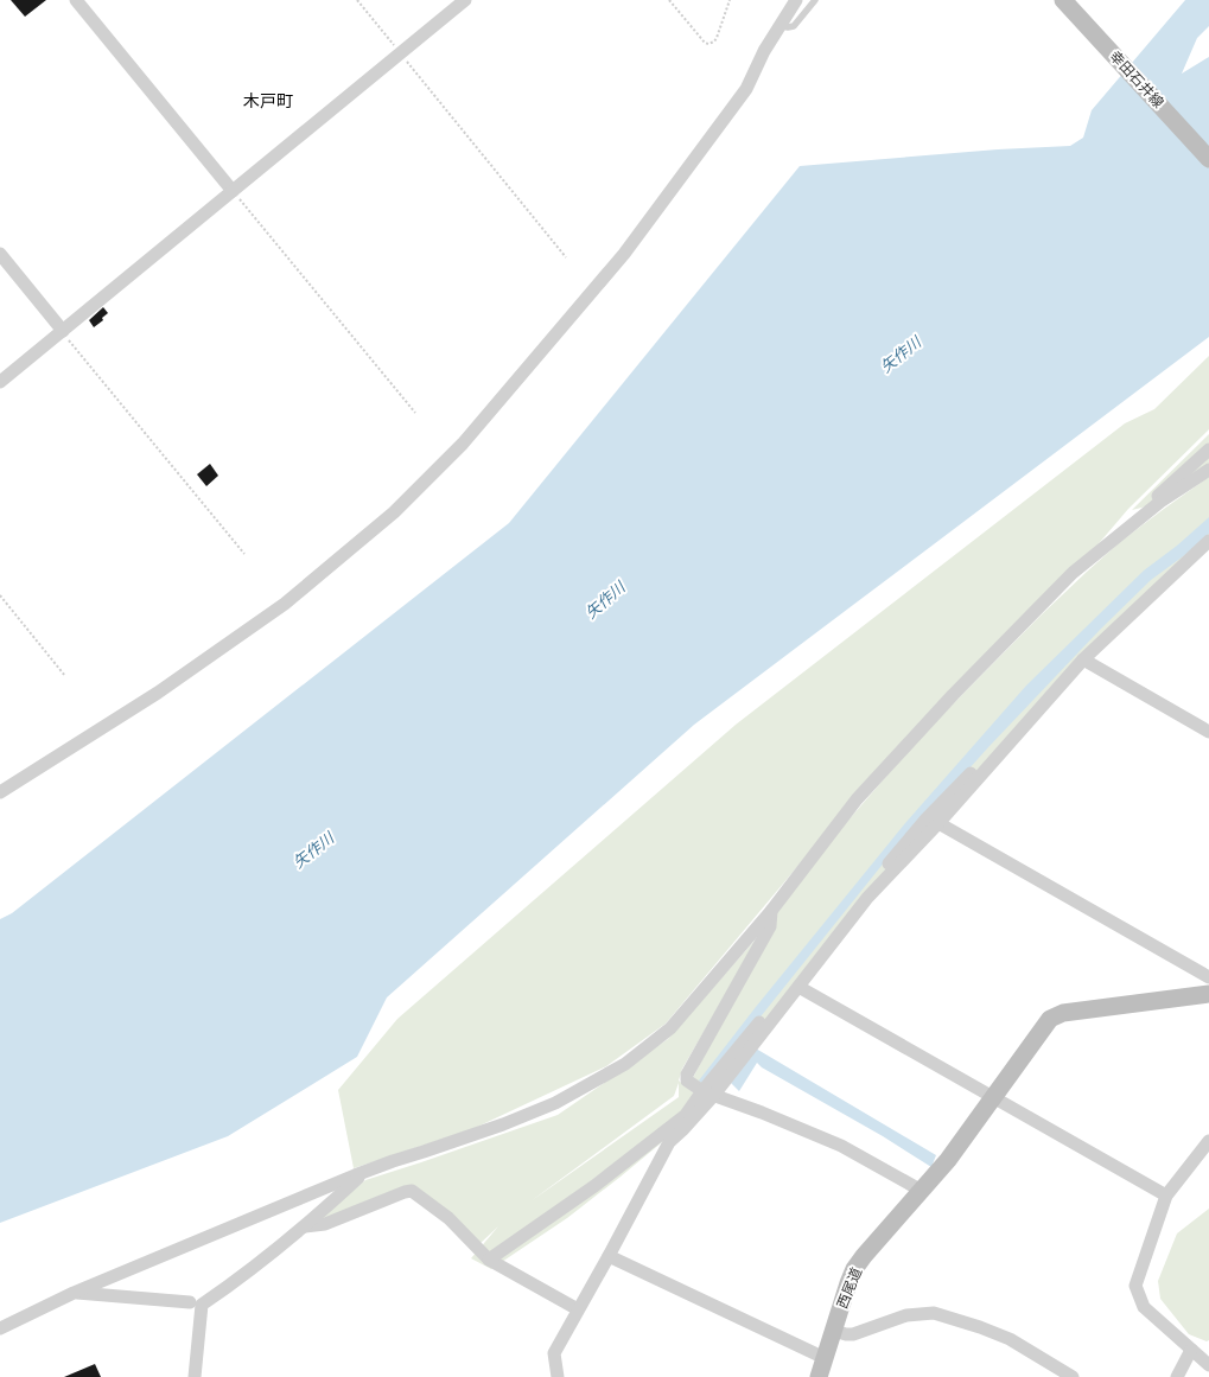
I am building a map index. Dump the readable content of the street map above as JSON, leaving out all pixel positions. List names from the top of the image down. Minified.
{"streets":{"street":["幸田石井線","西尾道"]},"districts":["木戸町"],"water":["矢作川"]}
